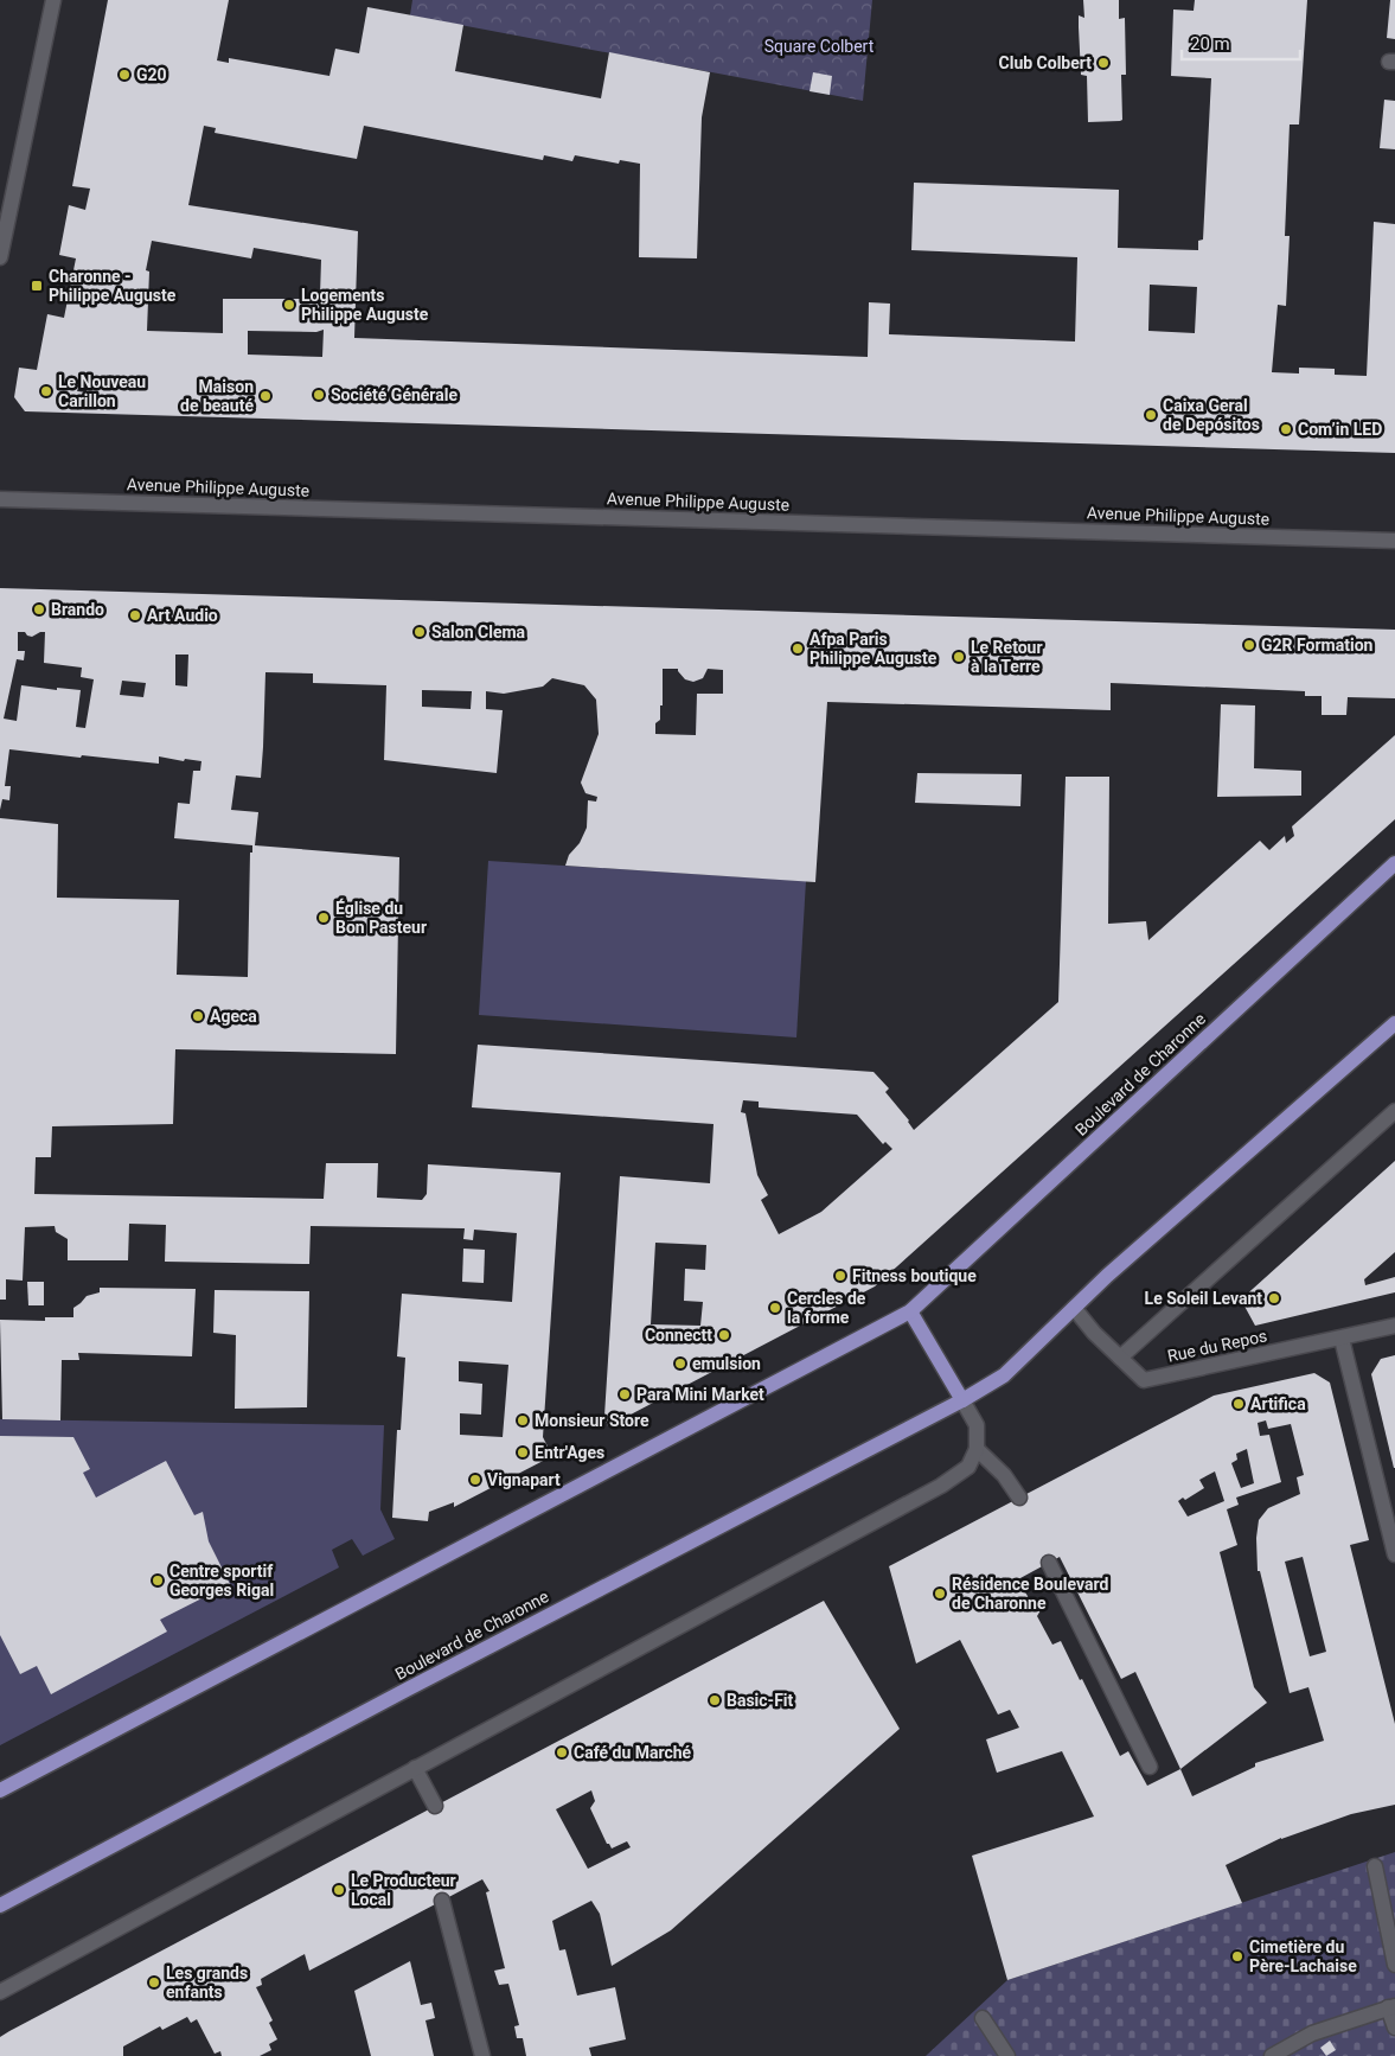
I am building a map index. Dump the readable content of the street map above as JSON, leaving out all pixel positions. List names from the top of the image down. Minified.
{"streets":{"main road":["Avenue Philippe Auguste","Boulevard de Charonne","Rue du Repos"]},"crossings":[["Boulevard de Charonne","Rue du Repos"]],"parks":["Square Colbert"],"places":{"other":["Club Colbert","G20","Logements Philippe Auguste","Le Nouveau Carillon","Société Générale","Maison de beauté","Caixa Geral de Depósitos","Com’in LED","Brando","Art Audio","Salon Clema","G2R Formation","Afpa Paris Philippe Auguste","Le Retour à la Terre","Église du Bon Pasteur","Ageca","Fitness boutique","Le Soleil Levant","Cercles de la forme","Connectt","emulsion","Para Mini Market","Artifica","Monsieur Store","Entr'Ages","Vignapart","Centre sportif Georges Rigal","Résidence Boulevard de Charonne","Basic-Fit","Café du Marché","Le Producteur Local","Cimetière du Père-Lachaise","Les grands enfants"],"transit":["Charonne - Philippe Auguste"]},"scale_bar":"20 m"}
